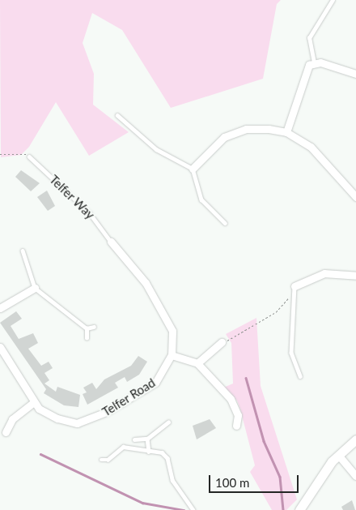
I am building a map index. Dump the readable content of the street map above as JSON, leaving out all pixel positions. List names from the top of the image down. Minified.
{"streets":{"street":["Telfer Road"],"lane":["Telfer Way"]},"crossings":[["Telfer Way","Telfer Road"]],"scale_bar":"100 m"}
